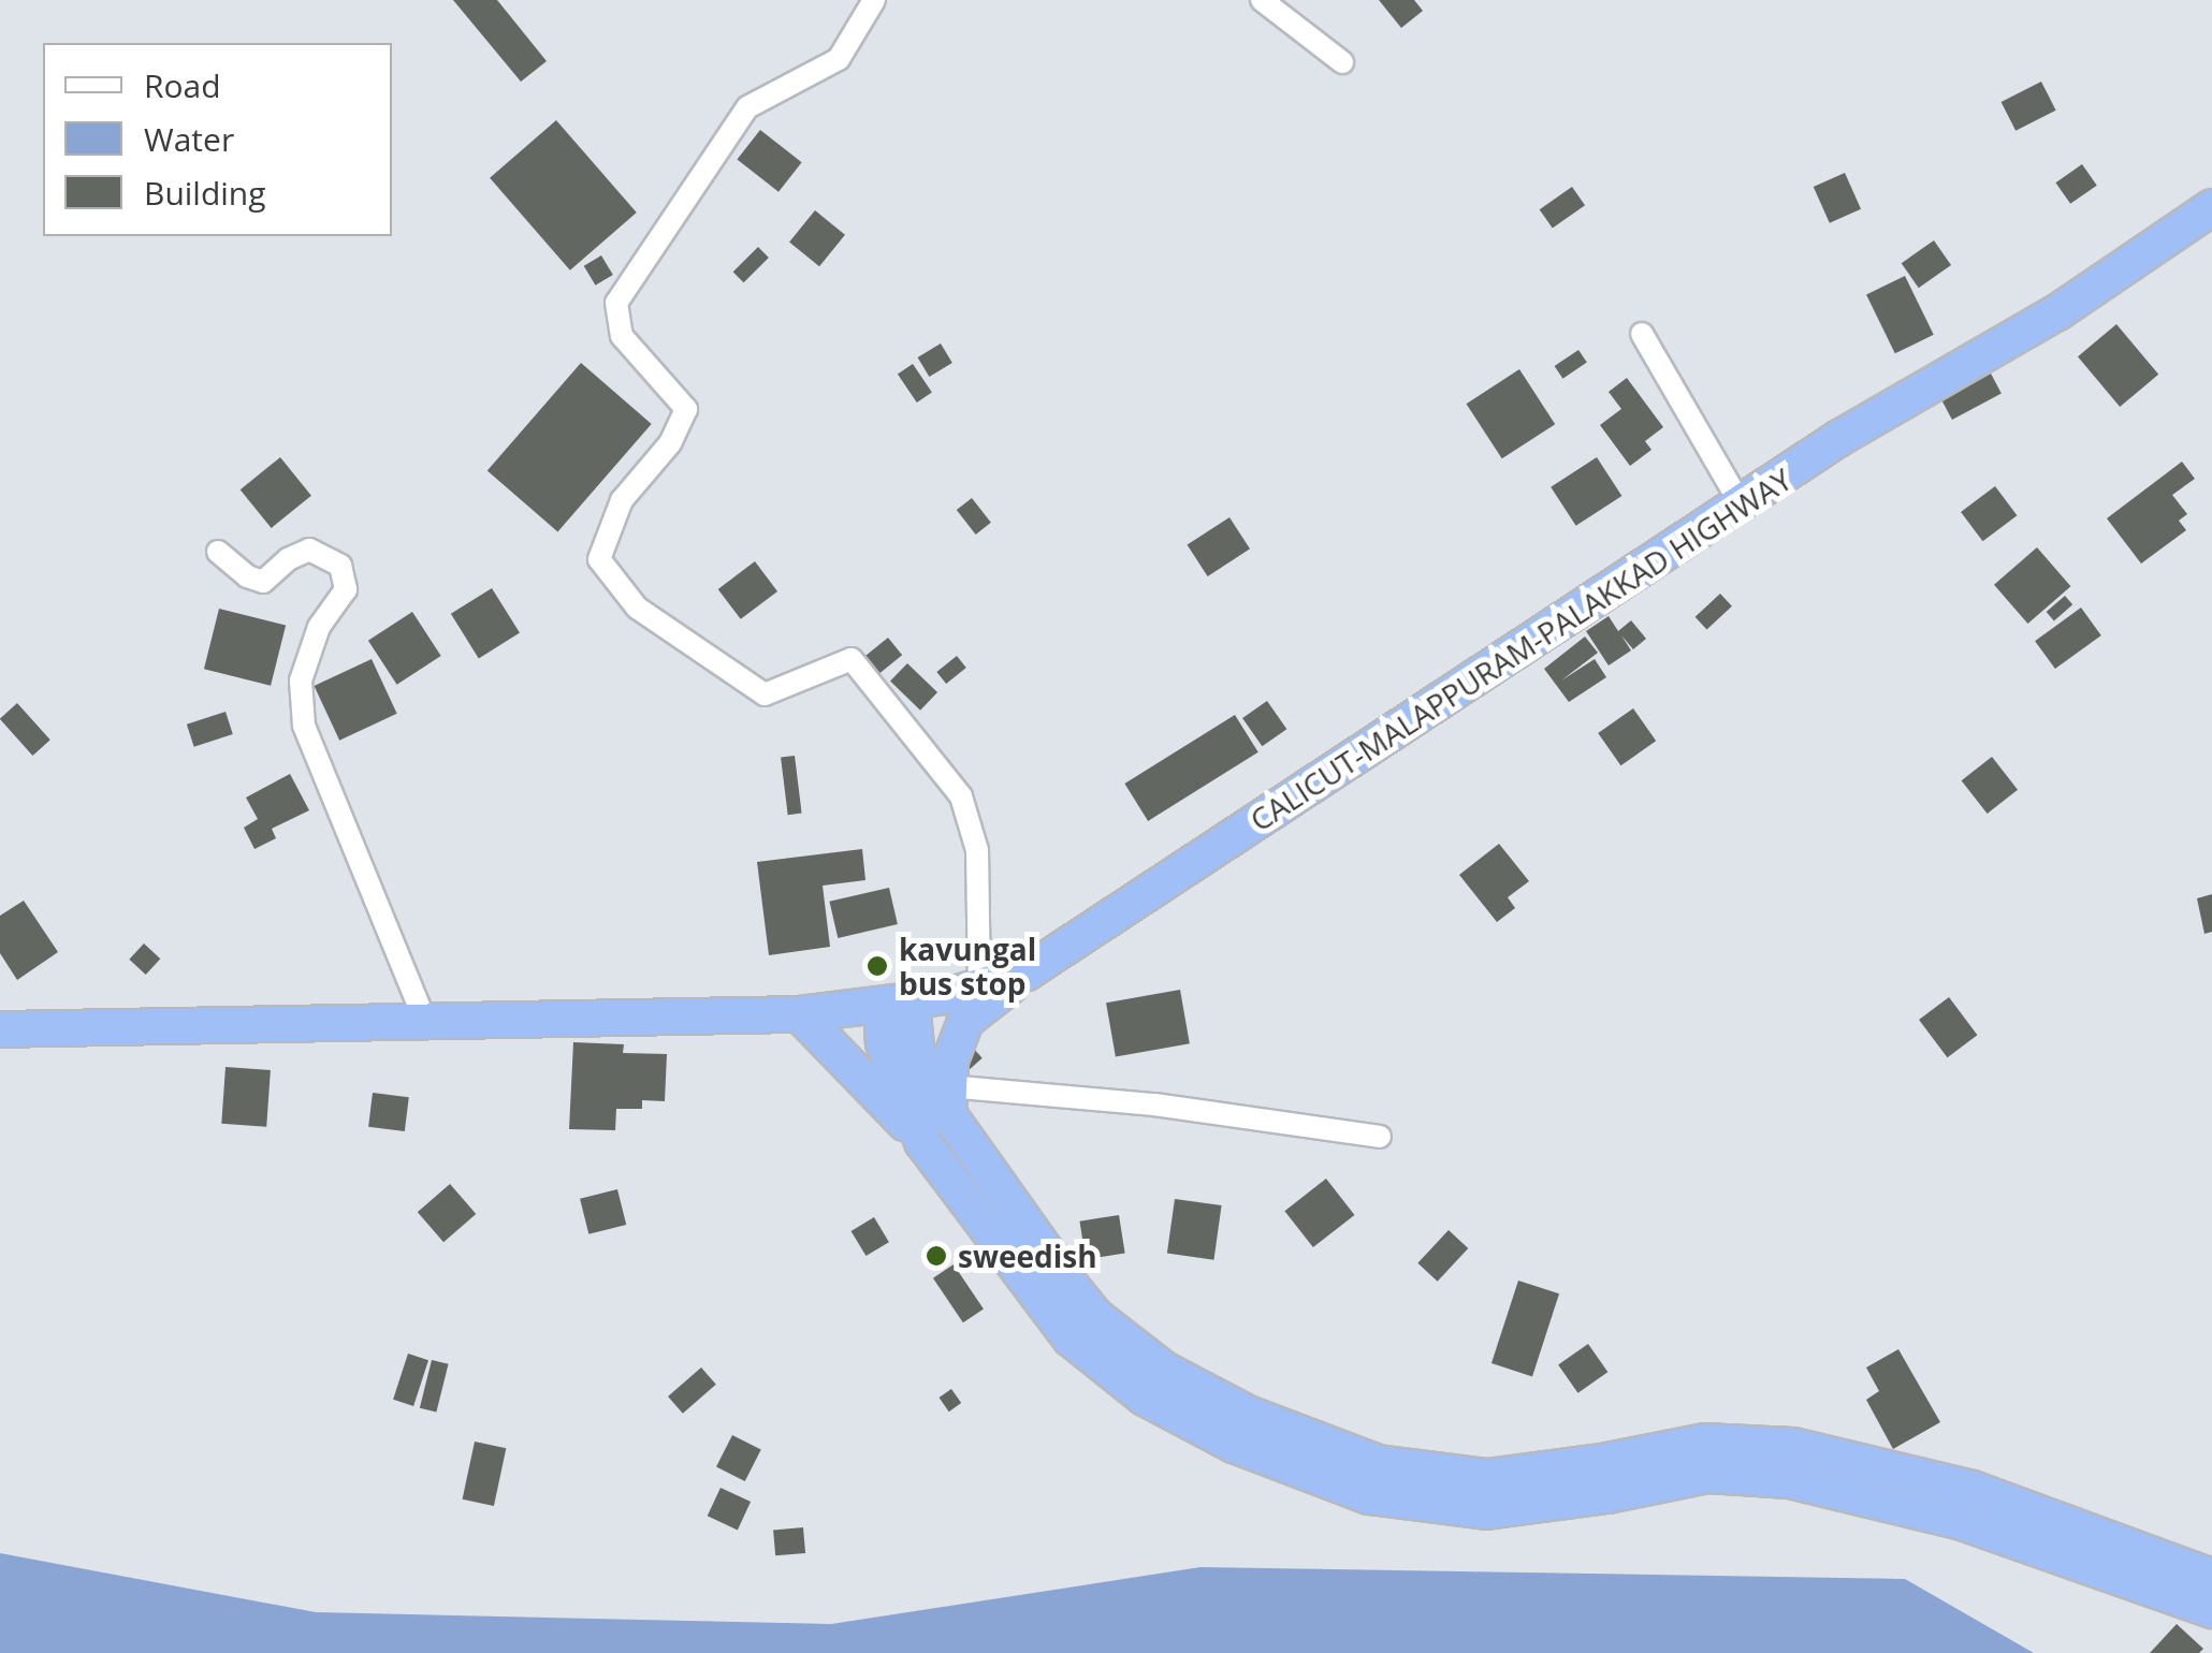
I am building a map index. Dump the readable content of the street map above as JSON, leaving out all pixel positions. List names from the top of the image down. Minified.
{"streets":{"highway":["CALICUT-MALAPPURAM-PALAKKAD HIGHWAY"]},"places":["kavungal bus stop","sweedish"],"legend":["Road","Water","Building"]}
